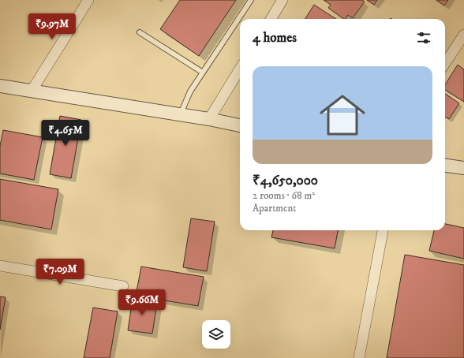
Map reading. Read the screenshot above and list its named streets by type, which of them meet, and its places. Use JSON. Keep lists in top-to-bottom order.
{
  "page": {
    "price": [
      "₹9.97M",
      "₹4.65M",
      "₹7.09M",
      "₹9.66M"
    ],
    "heading": "4 homes",
    "list": [
      {
        "name": "₹4,650,000",
        "note": "2 rooms · 68 m² · Apartment"
      }
    ]
  }
}
